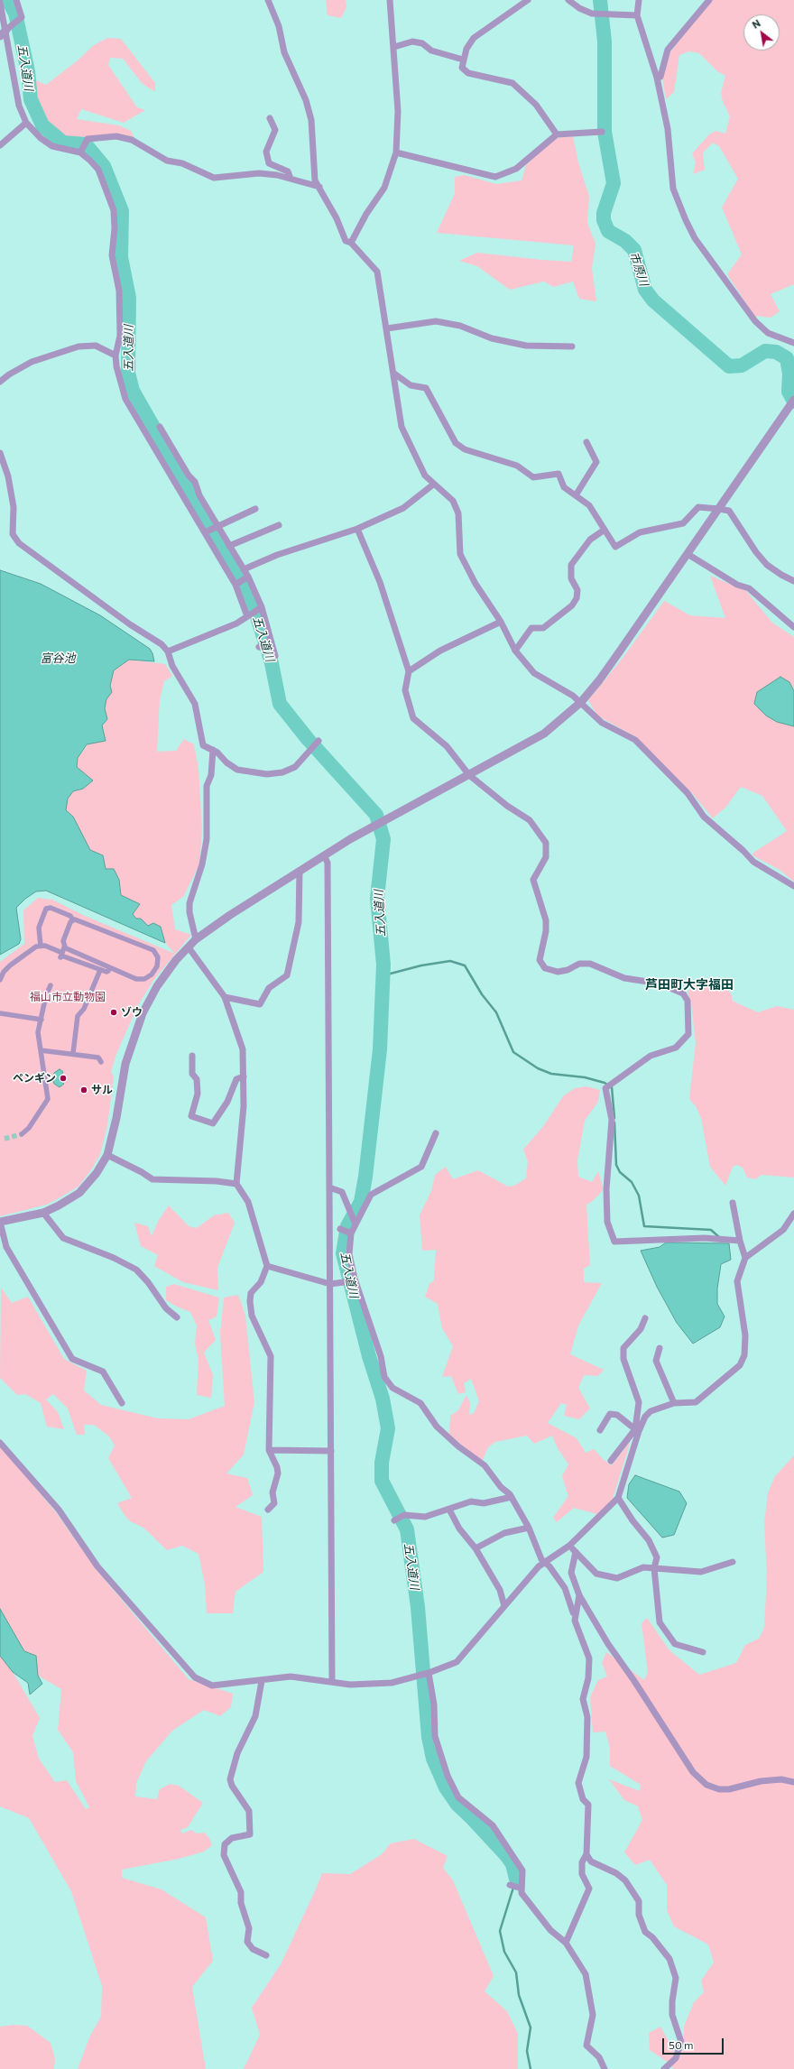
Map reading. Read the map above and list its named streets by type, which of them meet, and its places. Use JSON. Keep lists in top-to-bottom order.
{
  "districts": ["芦田町大字福田"],
  "water": ["五入道川", "市原川", "富谷池"],
  "parks": ["福山市立動物園"],
  "places": ["ゾウ", "ペンギン", "サル"],
  "scale_bar": "50 m",
  "north": "top left"
}
